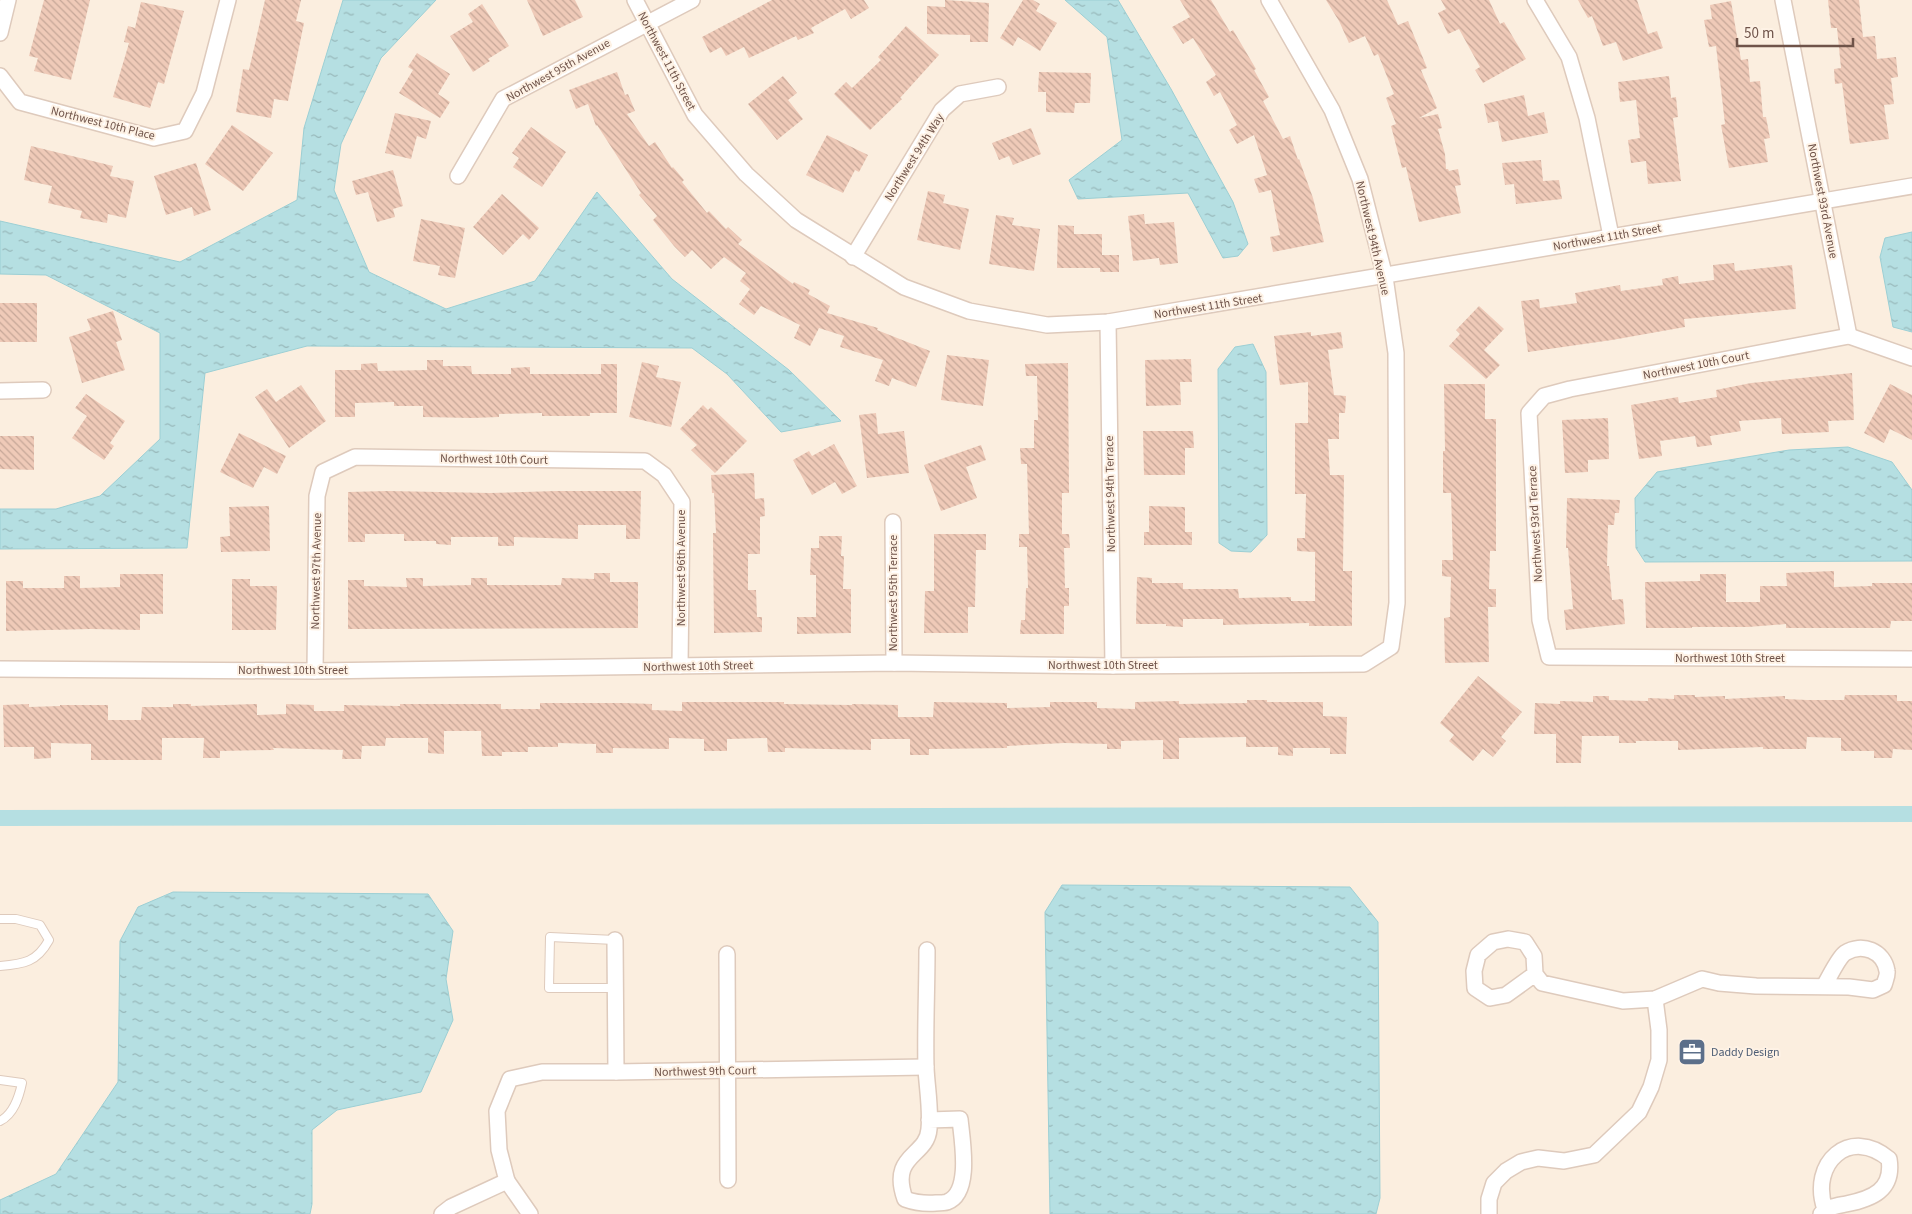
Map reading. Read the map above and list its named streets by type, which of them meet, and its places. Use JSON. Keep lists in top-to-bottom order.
{
  "streets": {
    "street": [
      "Northwest 11th Street",
      "Northwest 95th Avenue",
      "Northwest 10th Place",
      "Northwest 94th Way",
      "Northwest 93rd Avenue",
      "Northwest 94th Avenue",
      "Northwest 10th Court",
      "Northwest 94th Terrace",
      "Northwest 93rd Terrace",
      "Northwest 96th Avenue",
      "Northwest 97th Avenue",
      "Northwest 95th Terrace",
      "Northwest 10th Street",
      "Northwest 9th Court"
    ]
  },
  "crossings": [
    ["Northwest 11th Street", "Northwest 95th Avenue"],
    ["Northwest 11th Street", "Northwest 94th Way"],
    ["Northwest 11th Street", "Northwest 93rd Avenue"],
    ["Northwest 11th Street", "Northwest 94th Avenue"],
    ["Northwest 11th Street", "Northwest 94th Terrace"],
    ["Northwest 93rd Avenue", "Northwest 10th Court"],
    ["Northwest 94th Avenue", "Northwest 10th Street"],
    ["Northwest 10th Court", "Northwest 93rd Terrace"],
    ["Northwest 10th Court", "Northwest 96th Avenue"],
    ["Northwest 10th Court", "Northwest 97th Avenue"],
    ["Northwest 94th Terrace", "Northwest 10th Street"],
    ["Northwest 93rd Terrace", "Northwest 10th Street"],
    ["Northwest 96th Avenue", "Northwest 10th Street"],
    ["Northwest 97th Avenue", "Northwest 10th Street"],
    ["Northwest 95th Terrace", "Northwest 10th Street"]
  ],
  "places": {
    "office": ["Daddy Design"]
  },
  "scale_bar": "50 m"
}
